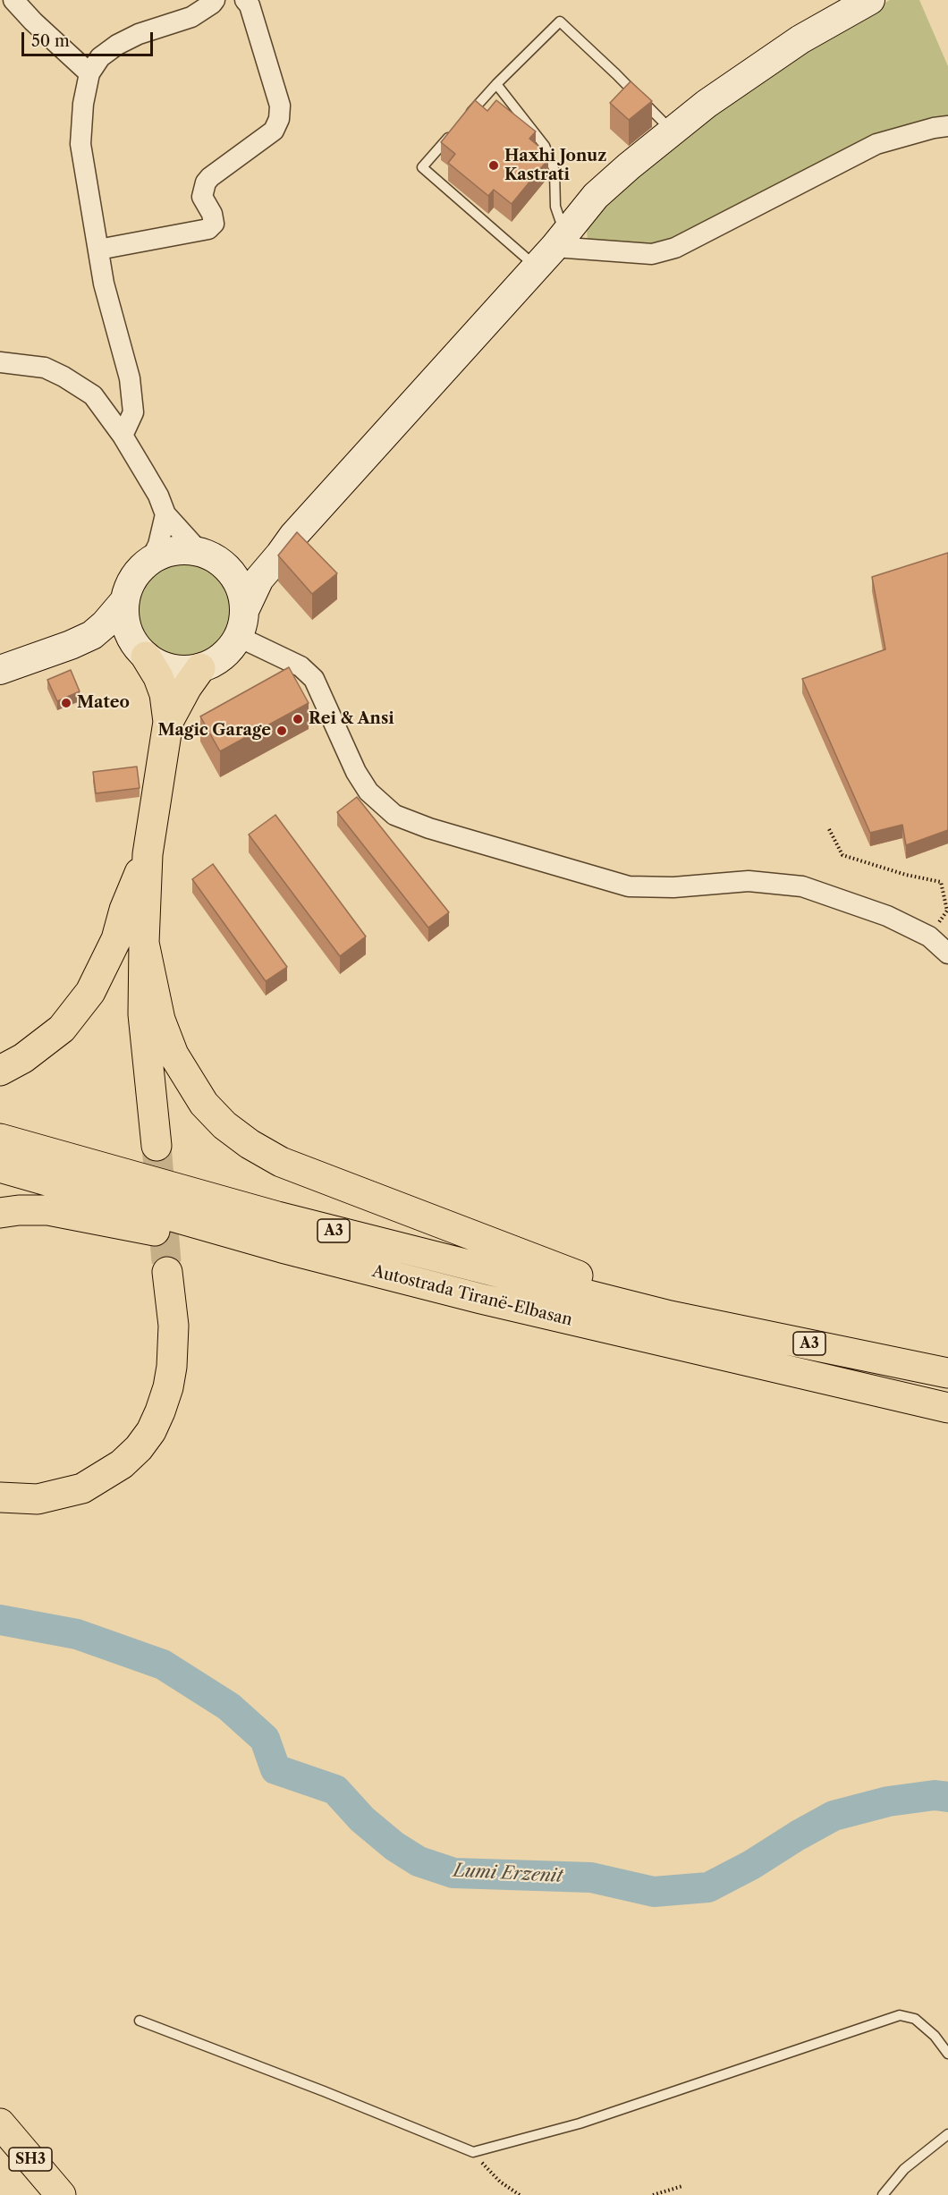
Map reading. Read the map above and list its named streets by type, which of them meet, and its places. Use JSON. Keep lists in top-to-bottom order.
{
  "streets": {
    "main road": ["A3", "Autostrada Tiranë-Elbasan", "SH3"]
  },
  "water": ["Lumi Erzenit"],
  "places": [
    "Haxhi Jonuz Kastrati",
    "Mateo",
    "Rei & Ansi",
    "Magic Garage"
  ],
  "scale_bar": "50 m"
}
